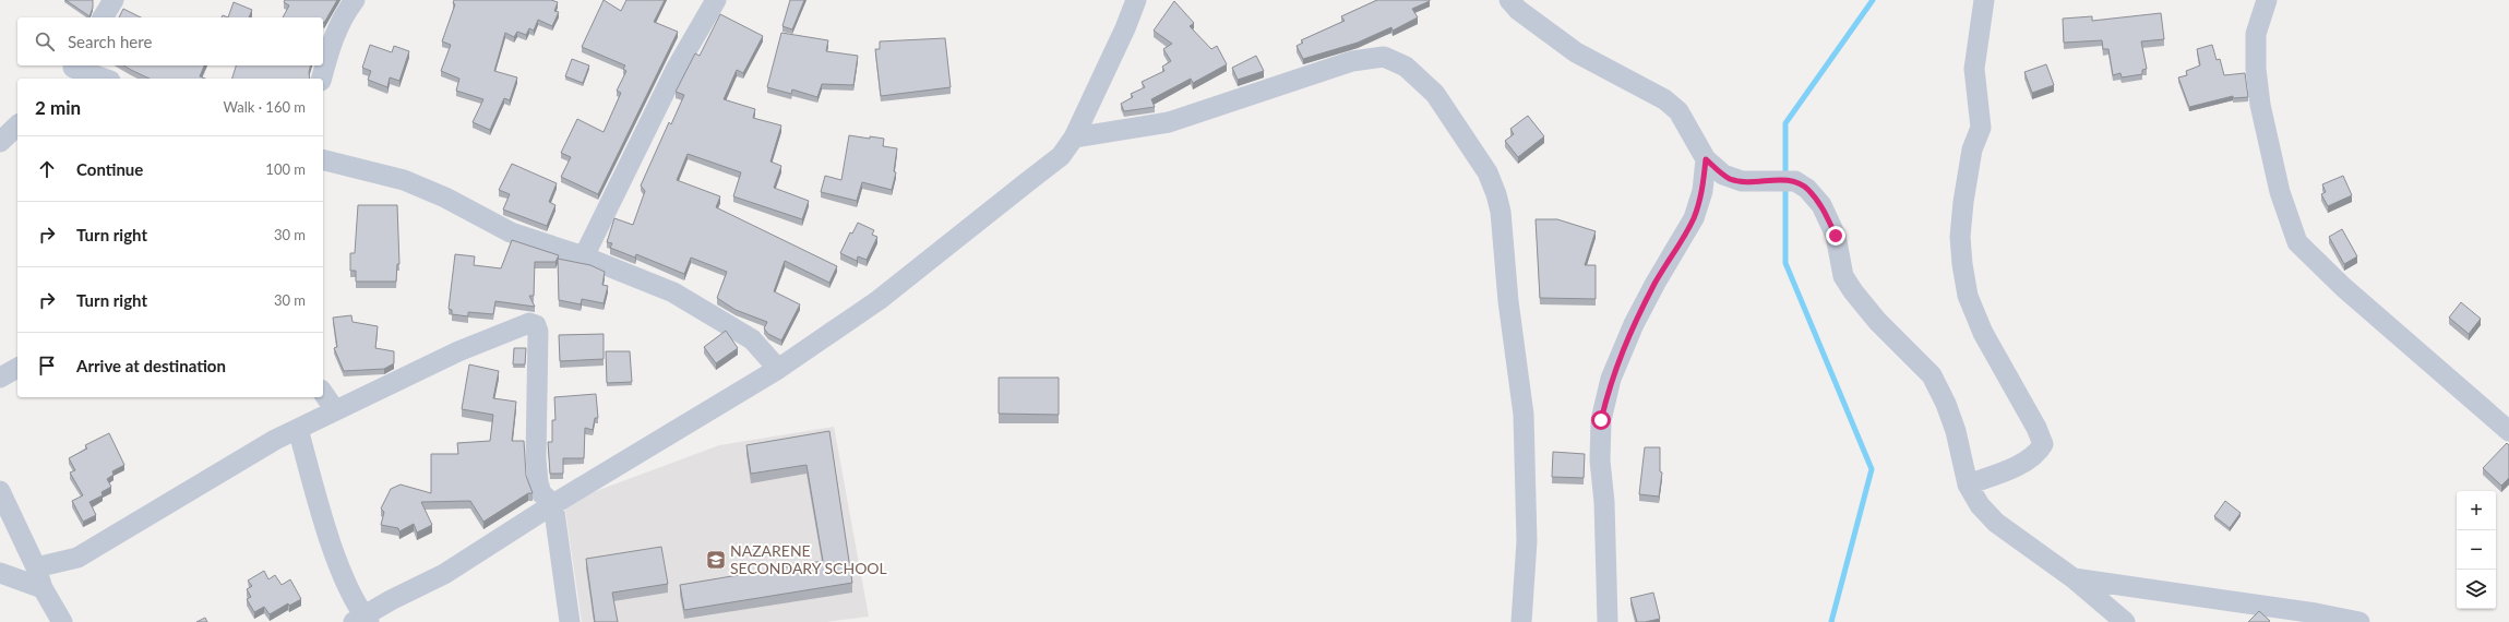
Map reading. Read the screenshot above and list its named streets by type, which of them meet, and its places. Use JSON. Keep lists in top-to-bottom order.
{
  "places": {
    "school or university": ["NAZARENE SECONDARY SCHOOL"]
  },
  "page": {
    "search": "Search here",
    "heading": ["2 min", "Walk · 160 m"],
    "list": [
      ["Continue", "100 m"],
      ["Turn right", "30 m"],
      ["Turn right", "30 m"],
      "Arrive at destination"
    ],
    "map_buttons": ["+", "−"]
  }
}
